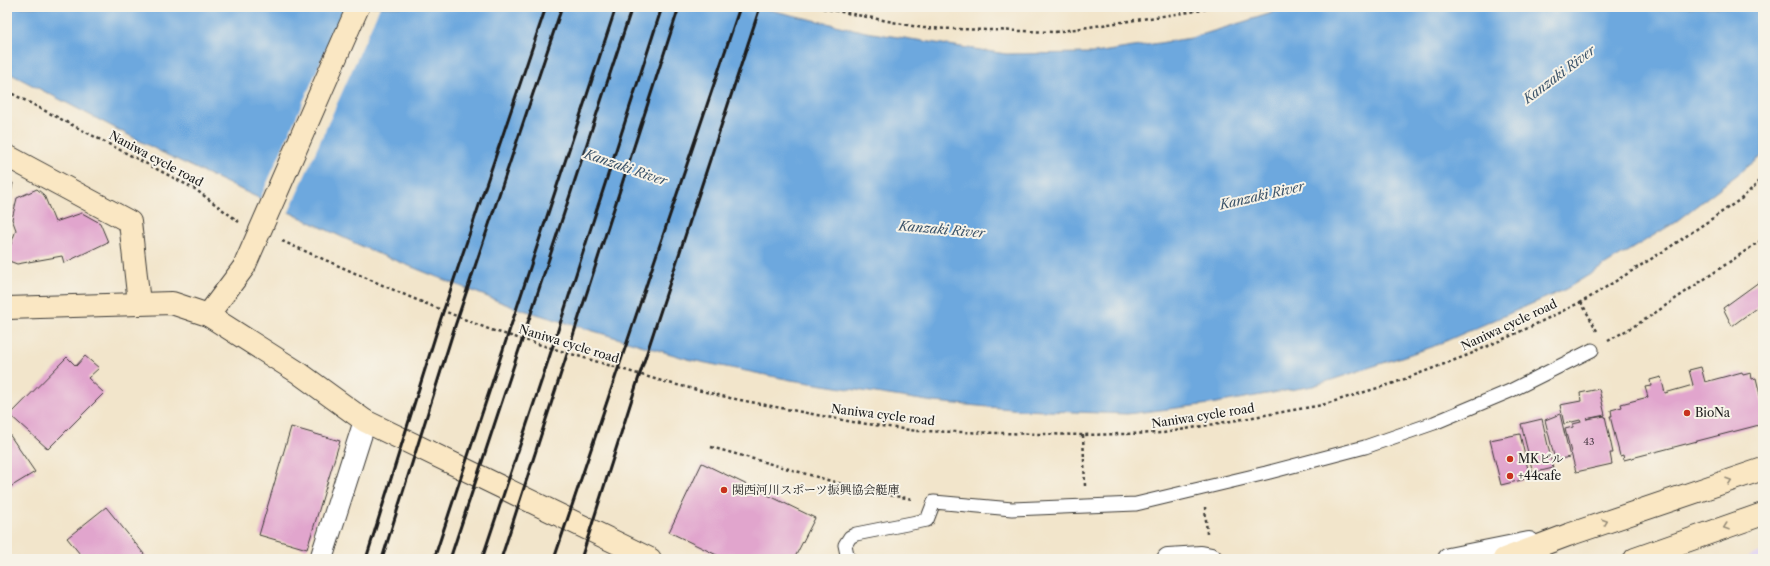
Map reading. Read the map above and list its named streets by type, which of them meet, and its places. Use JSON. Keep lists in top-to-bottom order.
{
  "streets": {
    "path": ["Naniwa cycle road"]
  },
  "water": ["Kanzaki River"],
  "places": [
    "BioNa",
    "MKビル",
    "+44cafe",
    "関西河川スポーツ振興協会艇庫"
  ],
  "house_numbers": ["43"]
}
